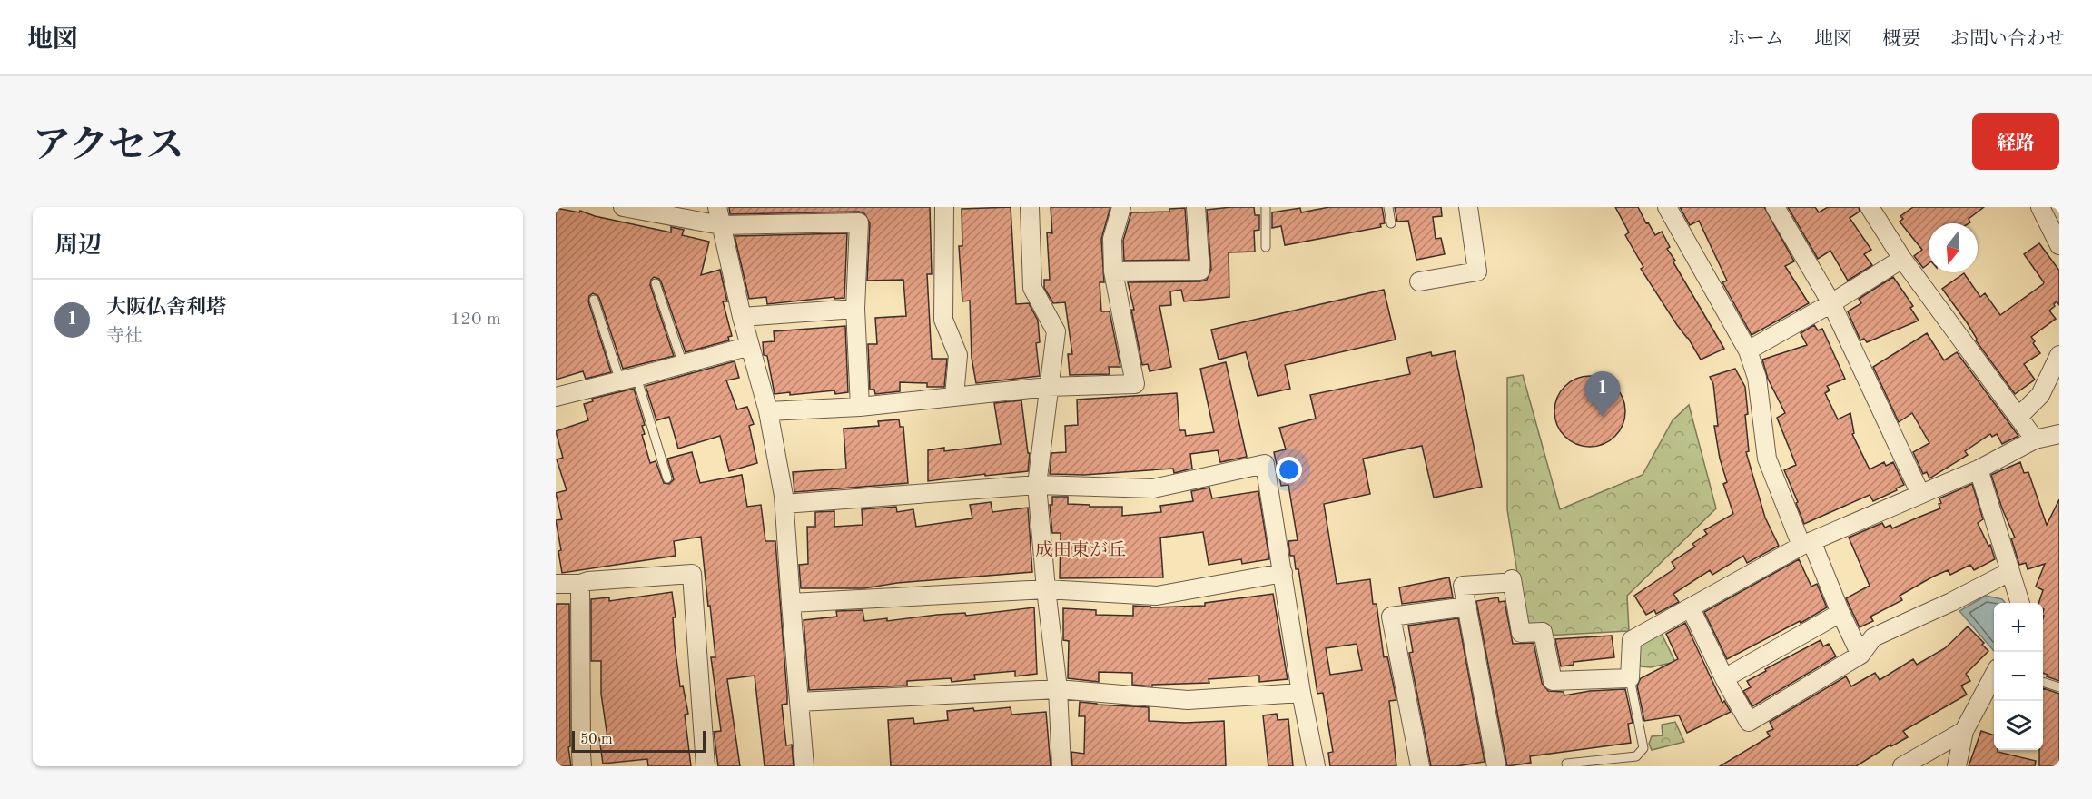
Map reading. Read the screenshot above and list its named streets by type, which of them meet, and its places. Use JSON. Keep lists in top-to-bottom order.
{
  "districts": ["成田東が丘"],
  "scale_bar": "50 m",
  "north": "bottom",
  "page": {
    "header": "地図",
    "nav": [
      "ホーム",
      "地図",
      "概要",
      "お問い合わせ"
    ],
    "title": "アクセス",
    "buttons": "経路",
    "heading": "周辺",
    "list": [
      {
        "mark": "1",
        "name": "大阪仏舎利塔",
        "note": "寺社",
        "value": "120 m"
      }
    ],
    "pins": "1",
    "map_buttons": ["+", "−"],
    "scale": "50 m"
  }
}
